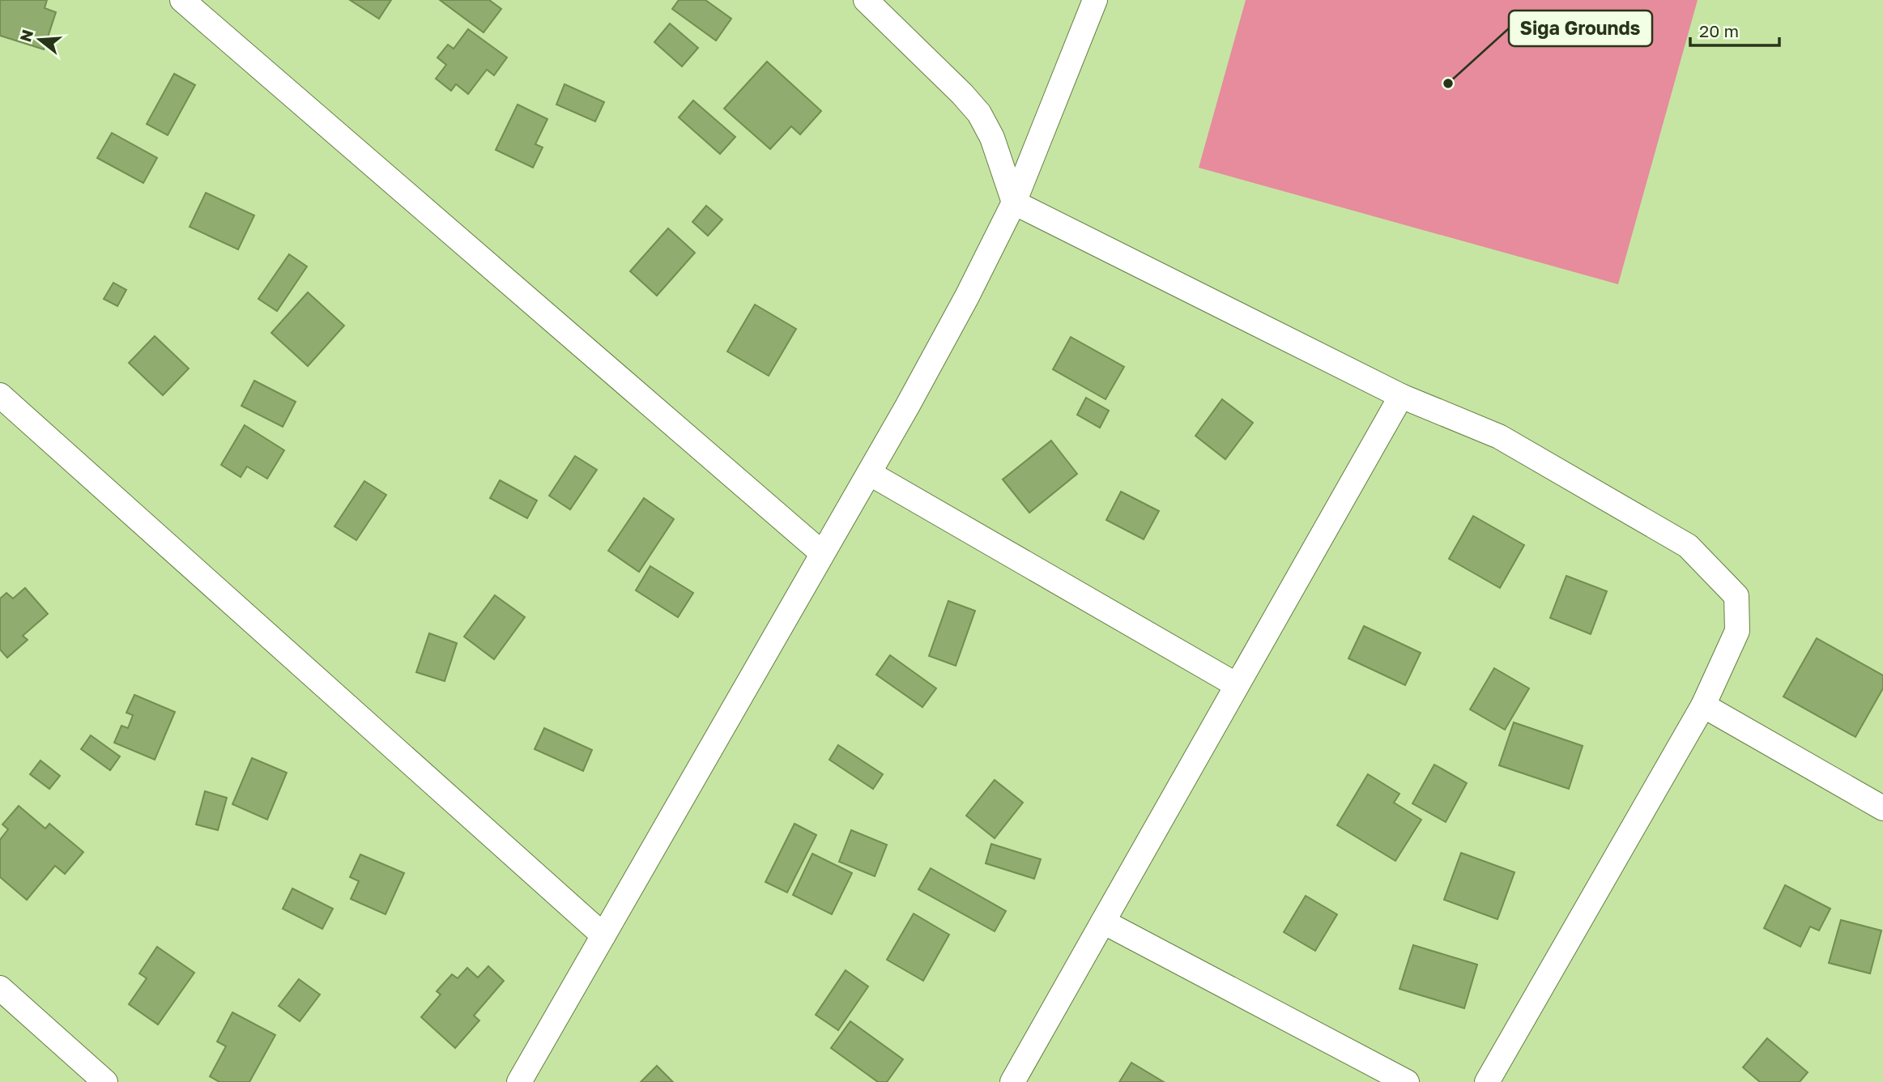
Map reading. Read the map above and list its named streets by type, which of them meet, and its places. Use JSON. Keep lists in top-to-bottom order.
{
  "places": ["Siga Grounds"],
  "scale_bar": "20 m",
  "north": "left"
}
